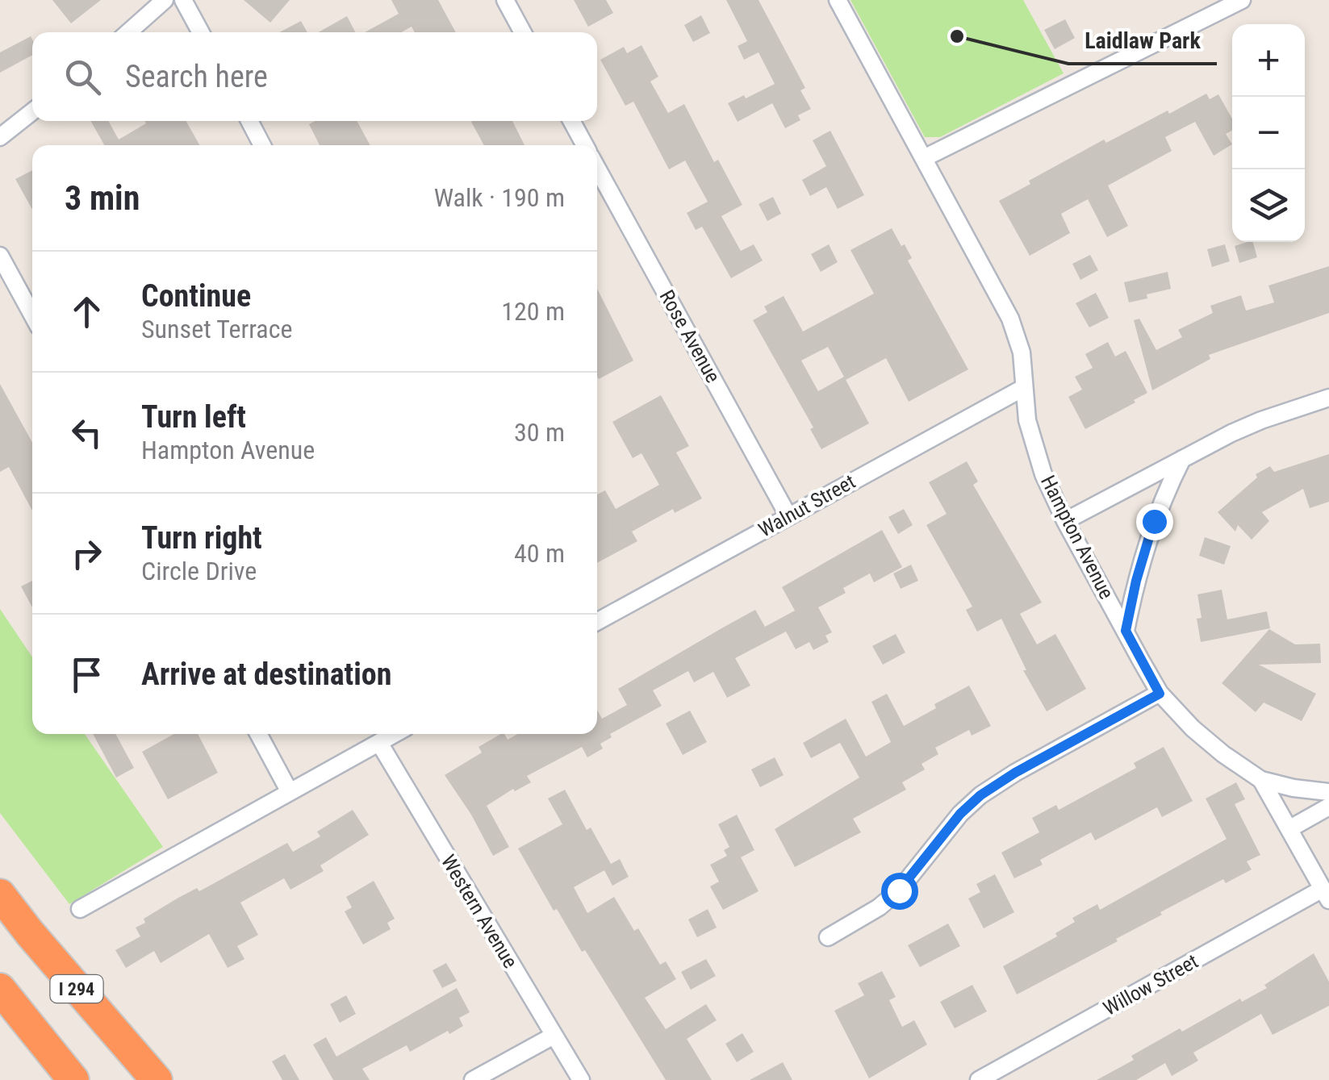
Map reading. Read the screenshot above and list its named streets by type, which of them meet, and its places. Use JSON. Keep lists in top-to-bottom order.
{
  "streets": {
    "highway": ["I 294"],
    "street": [
      "Rose Avenue",
      "Walnut Street",
      "Hampton Avenue",
      "Western Avenue",
      "Willow Street"
    ]
  },
  "crossings": [
    ["Rose Avenue", "Walnut Street"],
    ["Walnut Street", "Hampton Avenue"],
    ["Hampton Avenue", "Willow Street"]
  ],
  "places": ["Laidlaw Park"],
  "page": {
    "map_buttons": ["+", "−"],
    "search": "Search here",
    "heading": ["3 min", "Walk · 190 m"],
    "list": [
      ["Continue", "Sunset Terrace", "120 m"],
      ["Turn left", "Hampton Avenue", "30 m"],
      ["Turn right", "Circle Drive", "40 m"],
      "Arrive at destination"
    ]
  }
}
